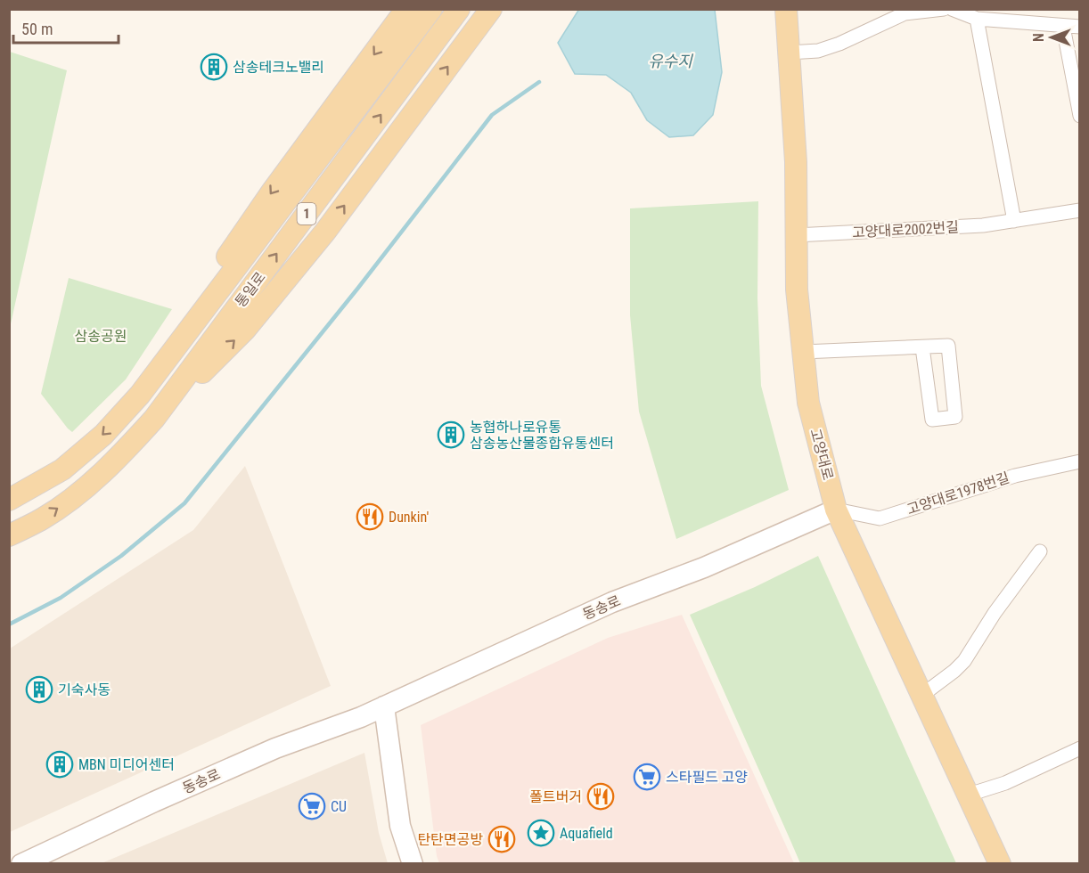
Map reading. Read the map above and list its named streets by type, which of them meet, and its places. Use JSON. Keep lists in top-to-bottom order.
{
  "streets": {
    "main road": [
      "1",
      "통일로",
      "고양대로",
      "동송로"
    ],
    "street": ["고양대로2002번길", "고양대로1978번길"]
  },
  "crossings": [
    ["고양대로2002번길", "고양대로"],
    ["고양대로", "고양대로1978번길"],
    ["고양대로", "동송로"],
    ["고양대로1978번길", "동송로"]
  ],
  "water": ["유수지"],
  "parks": ["삼송공원"],
  "places": {
    "building": [
      "삼송테크노밸리",
      "농협하나로유통 삼송농산물종합유통센터",
      "기숙사동",
      "MBN 미디어센터"
    ],
    "restaurant": ["Dunkin'", "폴트버거", "탄탄면공방"],
    "supermarket": ["스타필드 고양", "CU"],
    "place": ["Aquafield"]
  },
  "scale_bar": "50 m",
  "north": "left"
}
